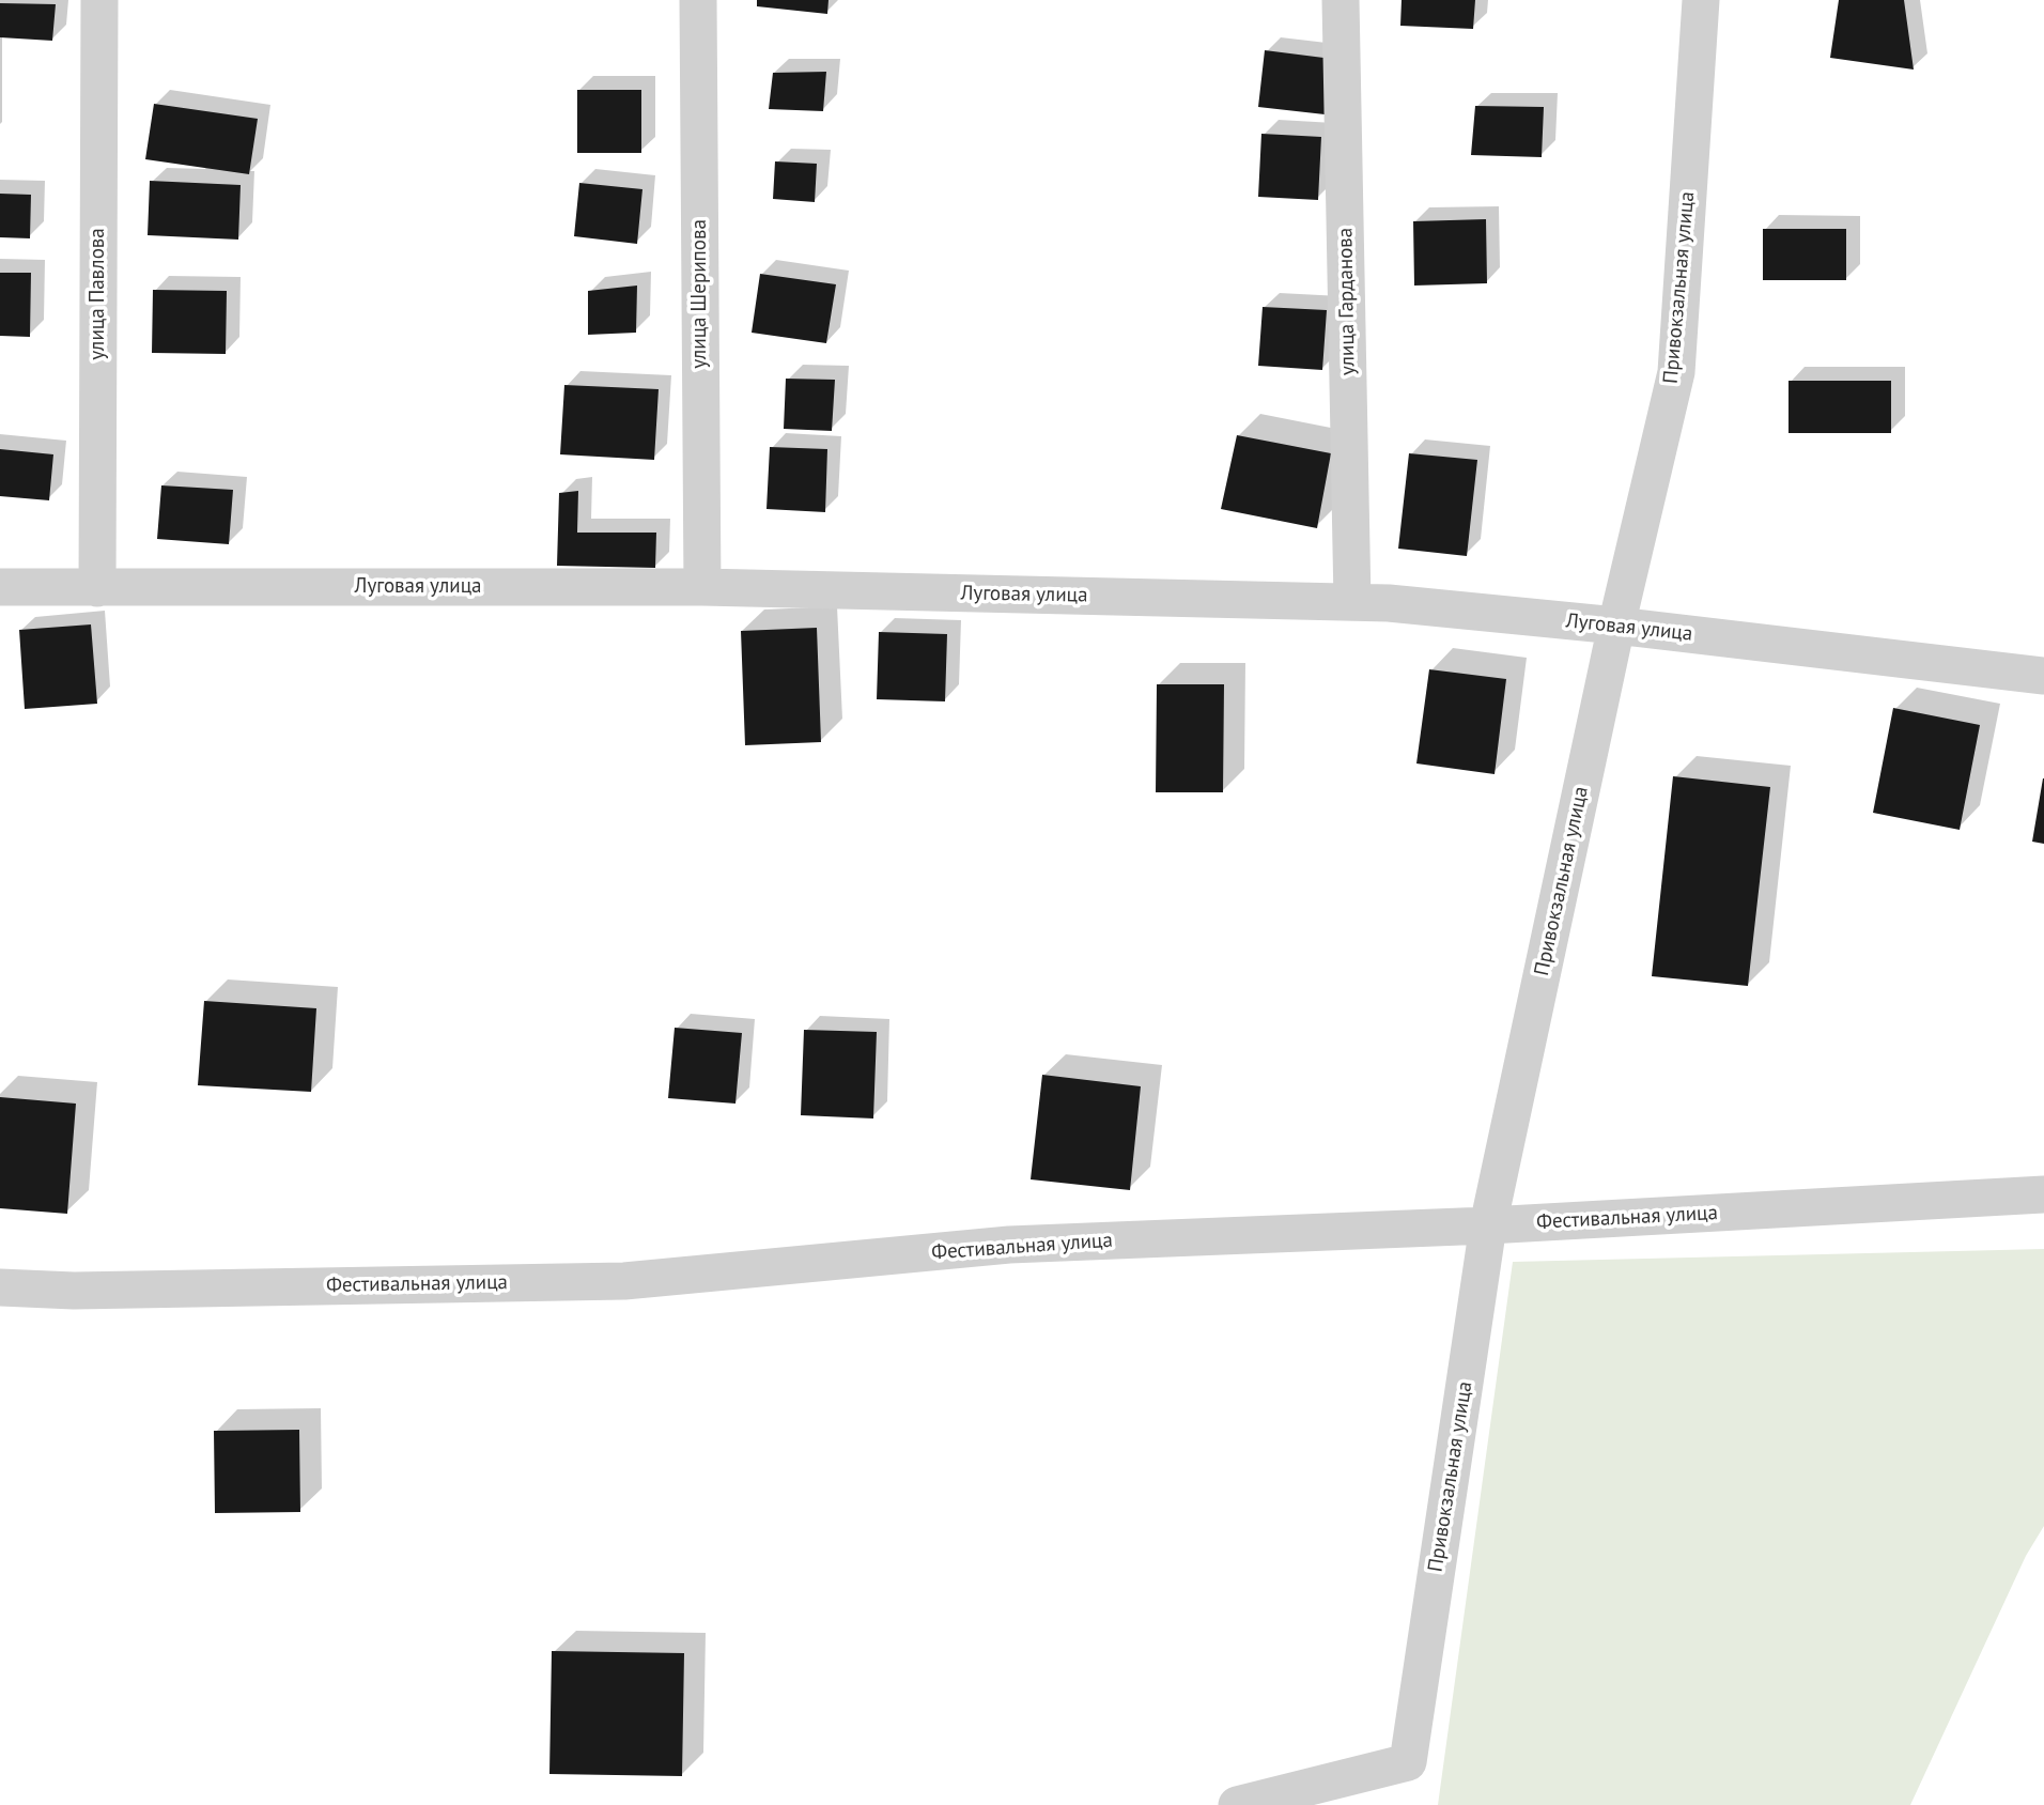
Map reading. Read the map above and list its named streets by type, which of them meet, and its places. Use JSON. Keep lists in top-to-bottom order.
{
  "streets": {
    "street": [
      "Привокзальная улица",
      "улица Павлова",
      "улица Шерипова",
      "улица Гарданова",
      "Луговая улица",
      "Фестивальная улица"
    ]
  },
  "crossings": [
    ["Привокзальная улица", "Луговая улица"],
    ["Привокзальная улица", "Фестивальная улица"],
    ["улица Павлова", "Луговая улица"],
    ["улица Шерипова", "Луговая улица"],
    ["улица Гарданова", "Луговая улица"]
  ]
}
